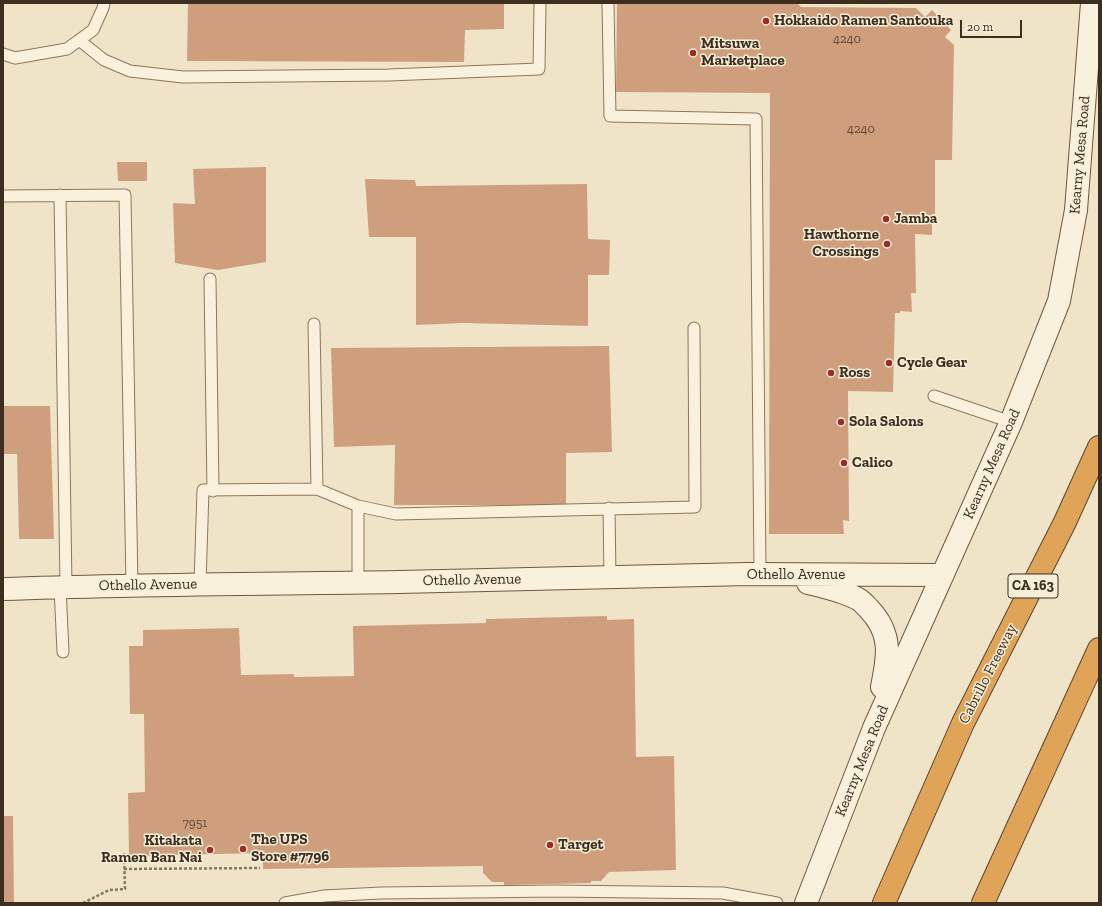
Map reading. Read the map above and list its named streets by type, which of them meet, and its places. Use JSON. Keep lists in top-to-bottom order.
{
  "streets": {
    "highway": ["CA 163", "Cabrillo Freeway"],
    "street": ["Kearny Mesa Road", "Othello Avenue"]
  },
  "crossings": [
    ["Kearny Mesa Road", "Othello Avenue"]
  ],
  "places": [
    "Hokkaido Ramen Santouka",
    "Mitsuwa Marketplace",
    "Jamba",
    "Hawthorne Crossings",
    "Cycle Gear",
    "Ross",
    "Sola Salons",
    "Calico",
    "Target",
    "The UPS Store #7796",
    "Kitakata Ramen Ban Nai"
  ],
  "house_numbers": ["4240", "4240", "7951"],
  "scale_bar": "20 m"
}
